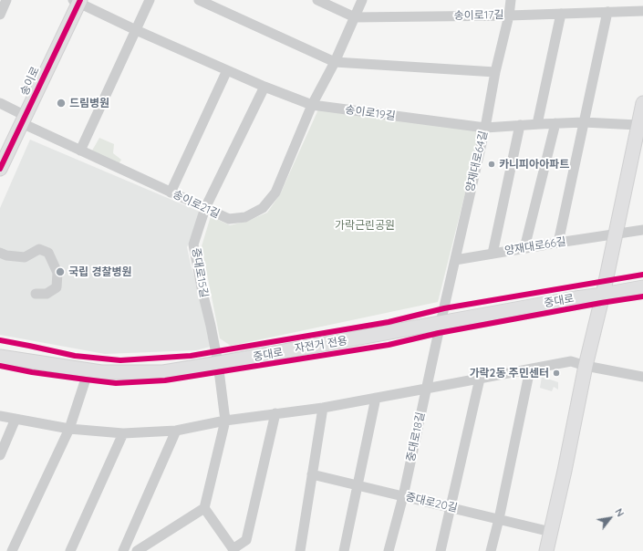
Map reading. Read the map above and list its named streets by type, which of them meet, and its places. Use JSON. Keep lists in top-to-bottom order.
{
  "streets": {
    "main road": ["송이로", "중대로"],
    "street": [
      "송이로17길",
      "송이로19길",
      "양재대로64길",
      "송이로21길",
      "양재대로66길",
      "중대로15길",
      "중대로18길",
      "중대로20길"
    ],
    "cycle path": ["자전거 전용"]
  },
  "crossings": [
    ["송이로17길", "양재대로64길"],
    ["송이로17길", "송이로21길"],
    ["송이로", "송이로19길"],
    ["송이로", "송이로21길"],
    ["송이로19길", "양재대로64길"],
    ["송이로19길", "송이로21길"],
    ["송이로19길", "중대로15길"],
    ["양재대로64길", "양재대로66길"],
    ["양재대로64길", "중대로"],
    ["양재대로64길", "중대로18길"],
    ["송이로21길", "중대로15길"],
    ["중대로15길", "중대로"],
    ["중대로", "중대로18길"],
    ["중대로18길", "중대로20길"]
  ],
  "parks": ["가락근린공원"],
  "places": [
    "드림병원",
    "카니피아아파트",
    "국립 경찰병원",
    "가락2동 주민센터"
  ],
  "north": "top right"
}
